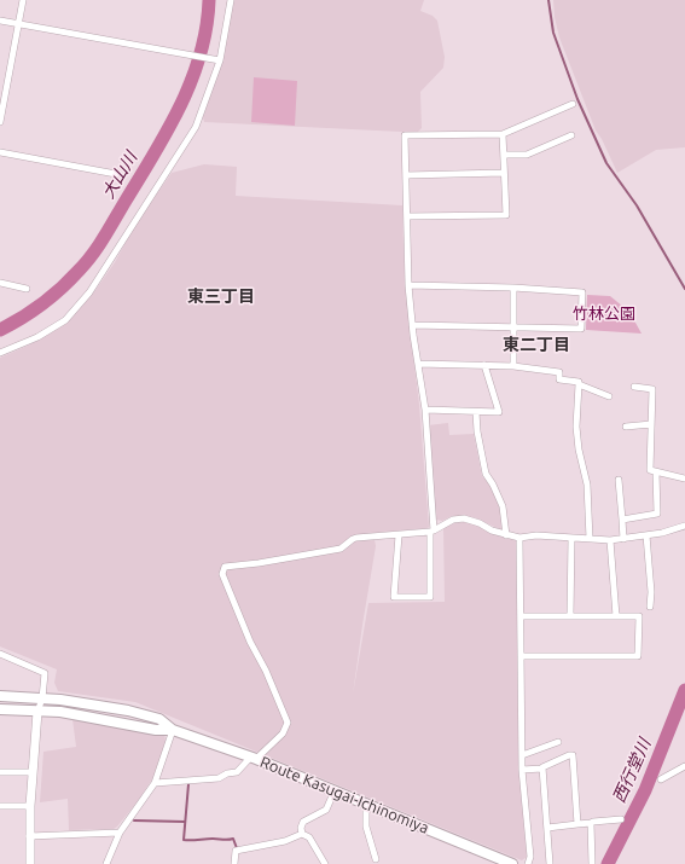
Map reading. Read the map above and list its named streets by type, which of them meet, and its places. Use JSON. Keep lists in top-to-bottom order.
{
  "streets": {
    "main road": ["Route Kasugai-Ichinomiya"]
  },
  "districts": ["東三丁目", "東二丁目"],
  "water": ["大山川", "西行堂川"],
  "parks": ["竹林公園"]
}
